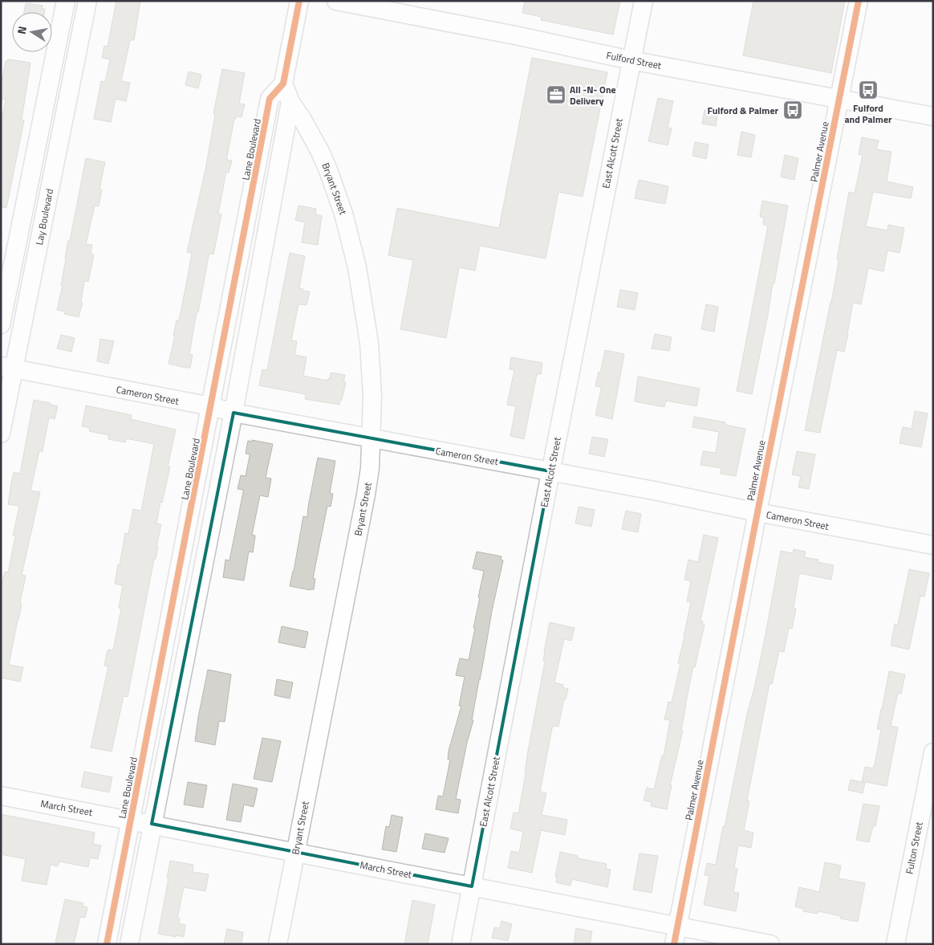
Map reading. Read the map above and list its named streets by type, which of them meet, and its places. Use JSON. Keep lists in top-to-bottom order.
{
  "streets": {
    "street": [
      "Fulford Street",
      "Lane Boulevard",
      "Palmer Avenue",
      "East Alcott Street",
      "Bryant Street",
      "Lay Boulevard",
      "Cameron Street",
      "March Street",
      "Fulton Street"
    ]
  },
  "crossings": [
    ["Fulford Street", "Palmer Avenue"],
    ["Fulford Street", "East Alcott Street"],
    ["Lane Boulevard", "Bryant Street"],
    ["Lane Boulevard", "Cameron Street"],
    ["Lane Boulevard", "March Street"],
    ["Palmer Avenue", "Cameron Street"],
    ["Palmer Avenue", "March Street"],
    ["East Alcott Street", "Cameron Street"],
    ["East Alcott Street", "March Street"],
    ["Bryant Street", "Cameron Street"],
    ["Bryant Street", "March Street"],
    ["Lay Boulevard", "Cameron Street"]
  ],
  "places": {
    "bus stop": ["Fulford and Palmer", "Fulford & Palmer"],
    "office": ["All -N- One Delivery"]
  },
  "north": "left"
}
